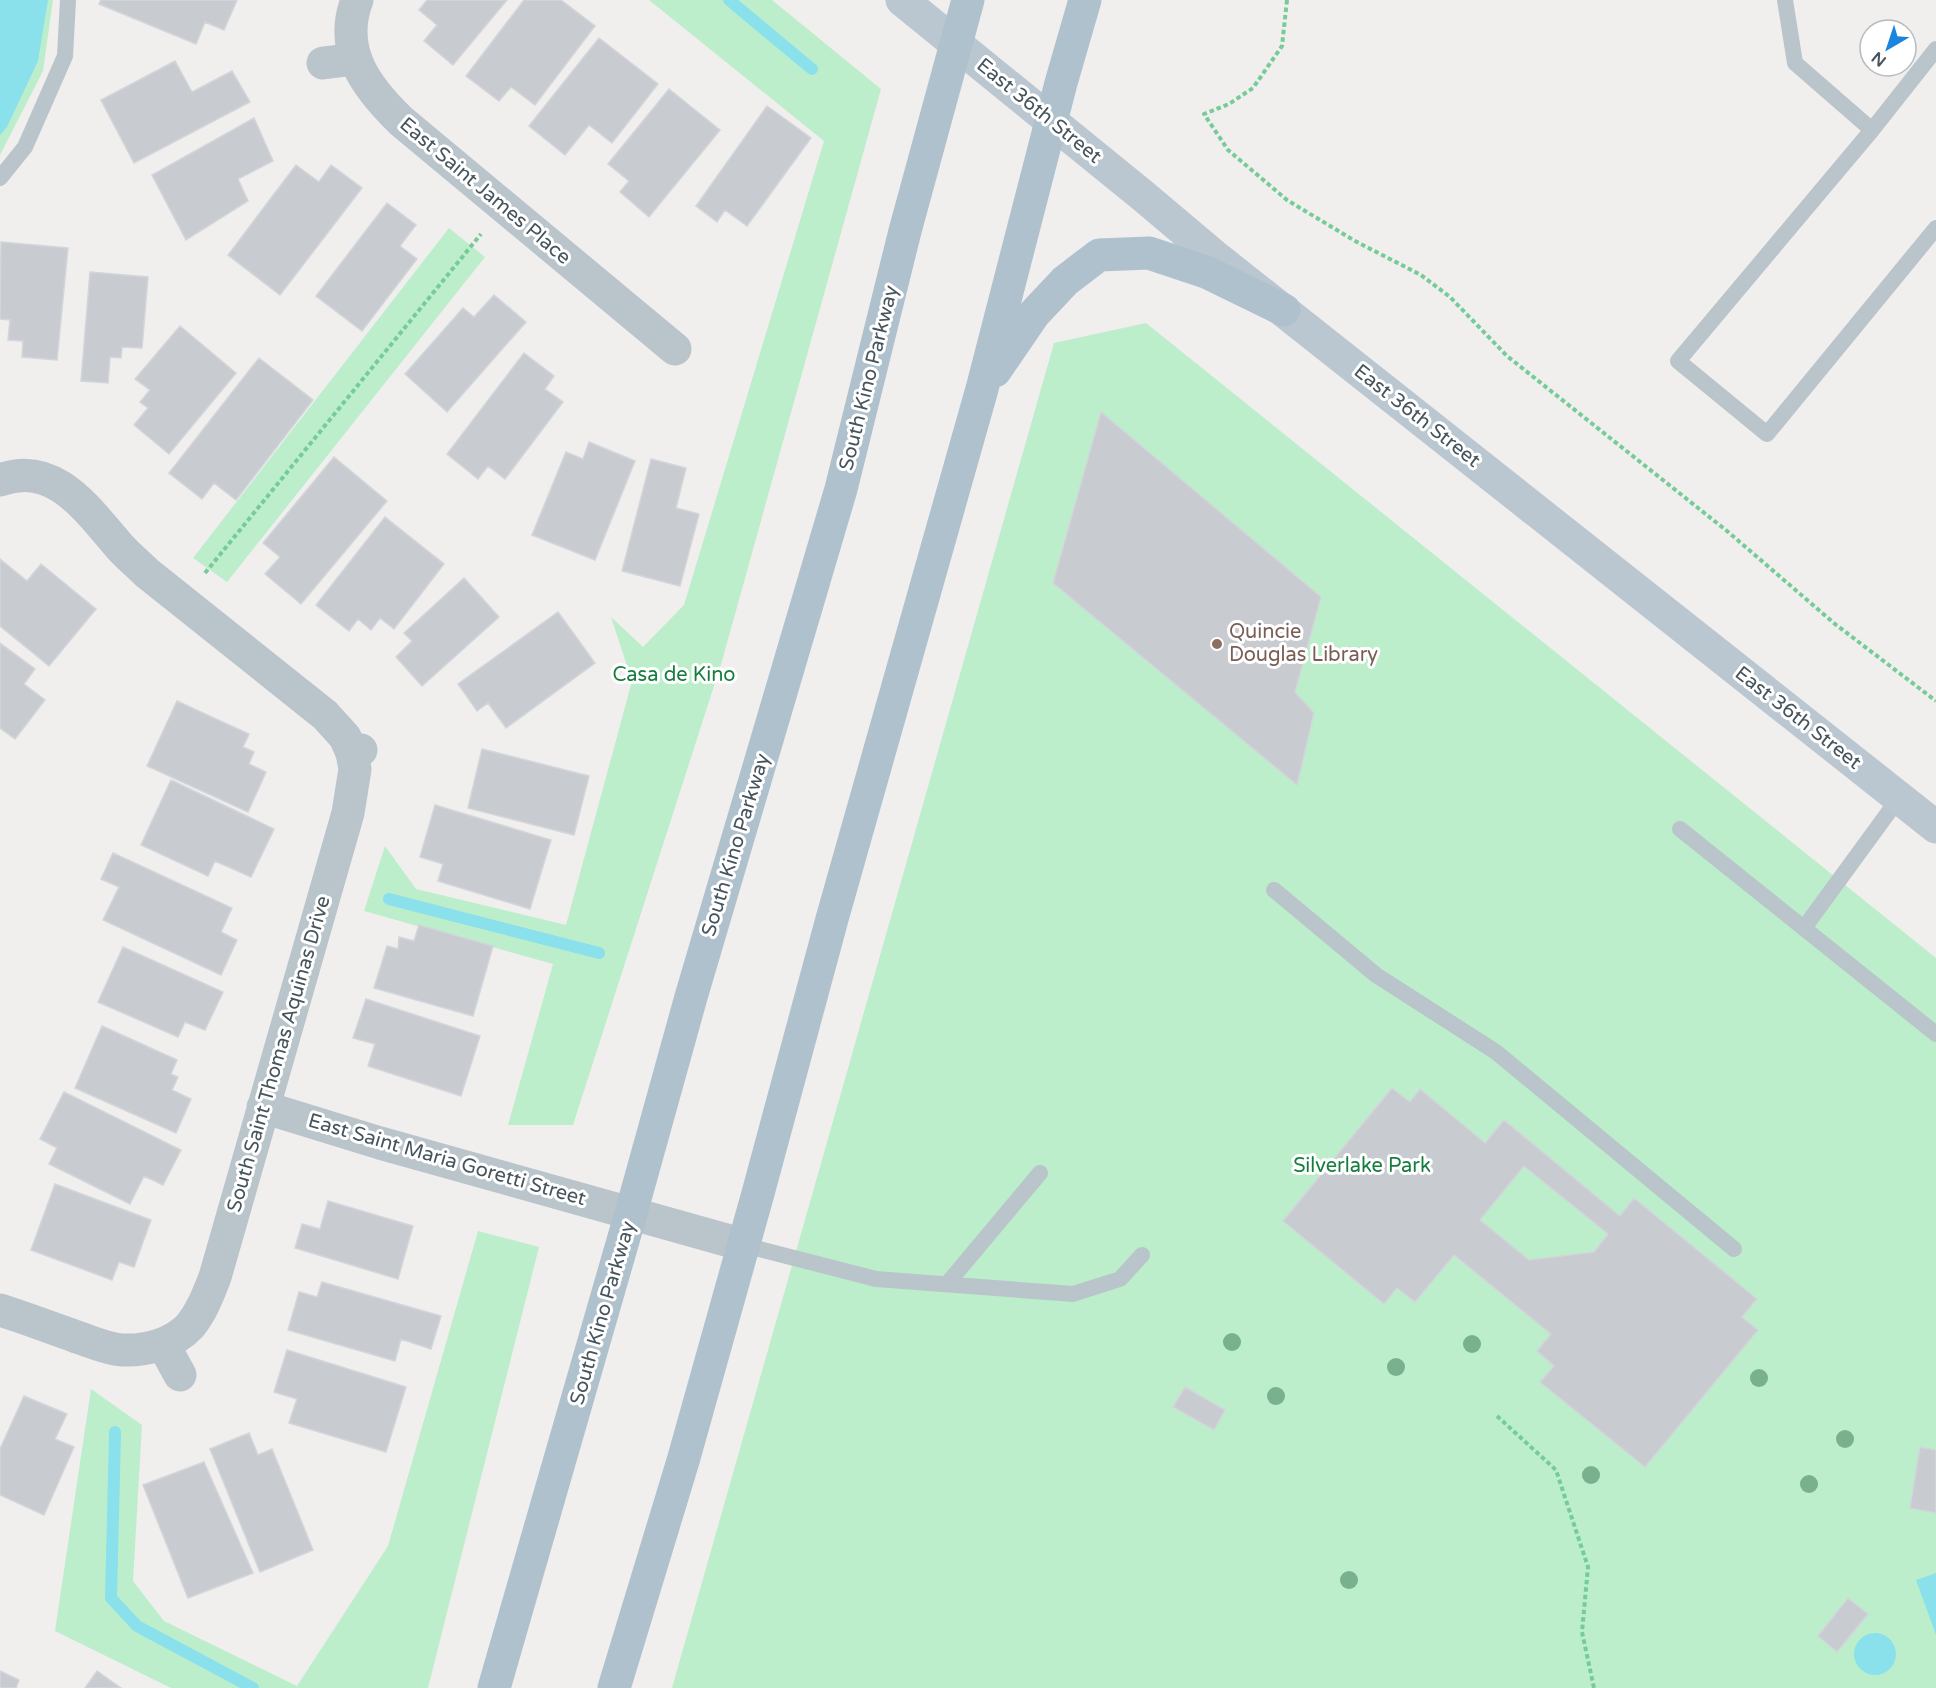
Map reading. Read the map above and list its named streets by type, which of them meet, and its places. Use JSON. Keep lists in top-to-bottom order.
{
  "streets": {
    "main road": ["East 36th Street", "South Kino Parkway"],
    "street": ["East Saint James Place", "South Saint Thomas Aquinas Drive", "East Saint Maria Goretti Street"]
  },
  "crossings": [
    ["East 36th Street", "South Kino Parkway"],
    ["South Kino Parkway", "East Saint Maria Goretti Street"],
    ["South Saint Thomas Aquinas Drive", "East Saint Maria Goretti Street"]
  ],
  "parks": ["Casa de Kino", "Silverlake Park"],
  "places": ["Quincie Douglas Library"],
  "north": "bottom left"
}
